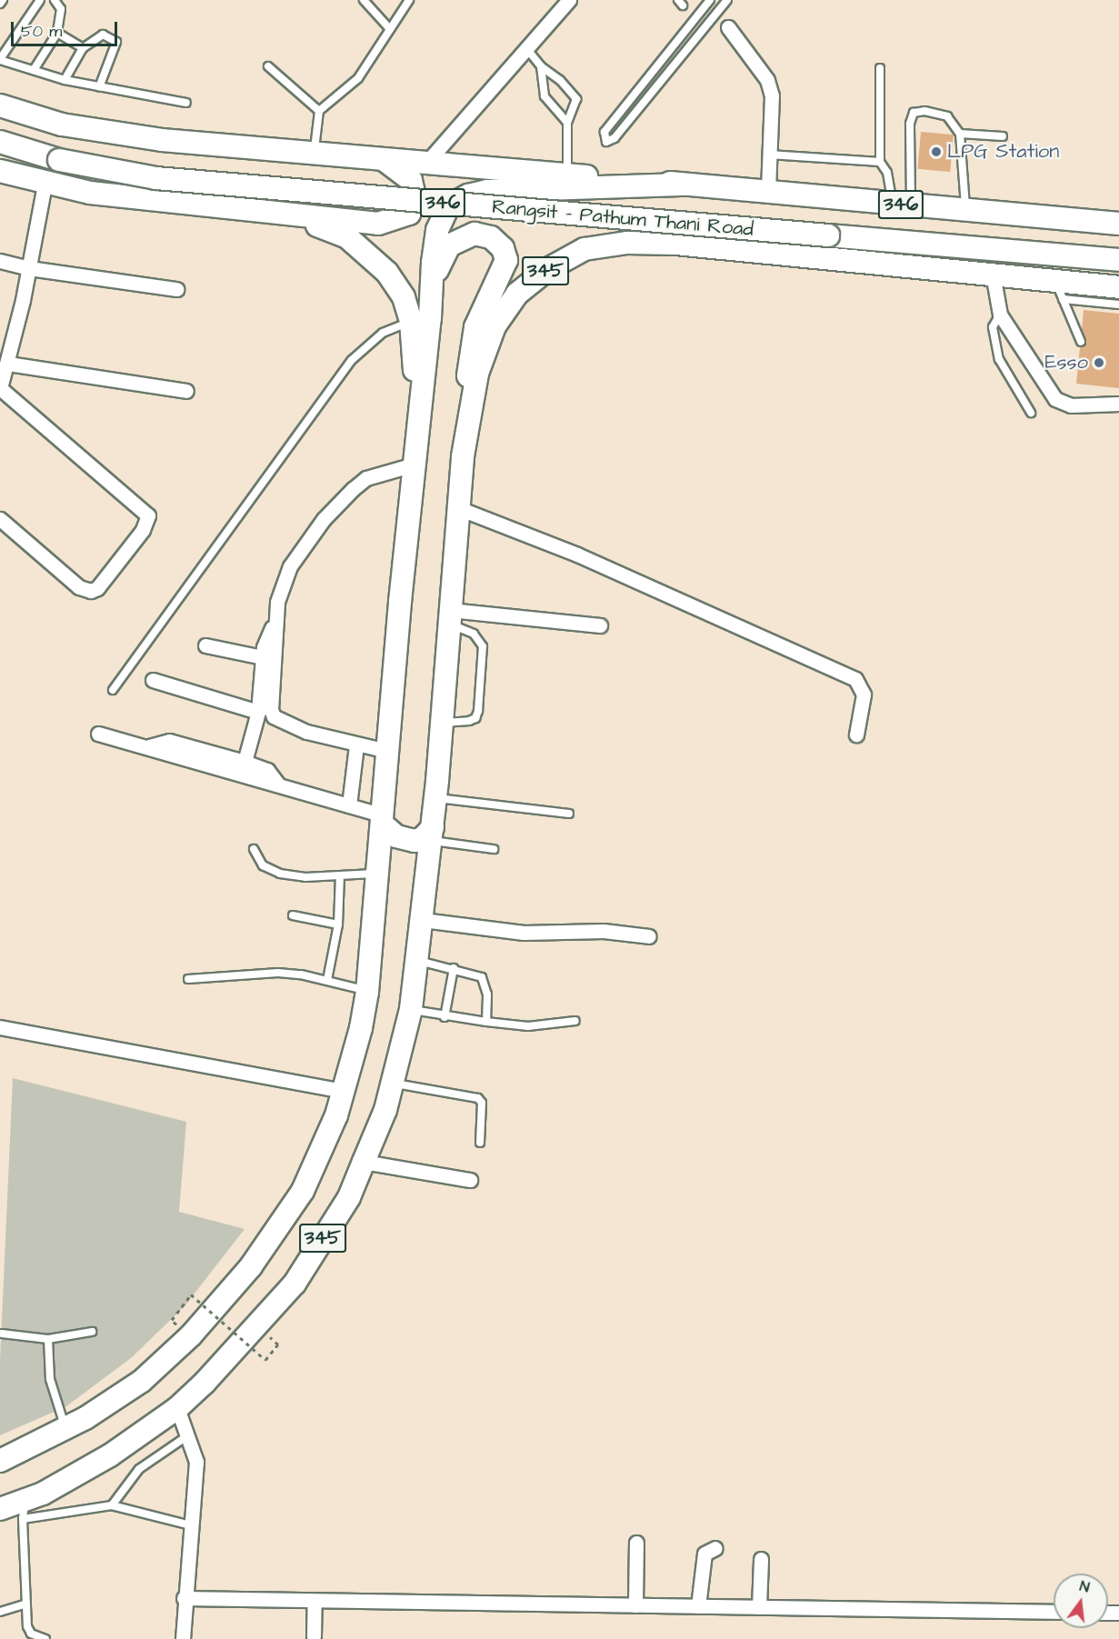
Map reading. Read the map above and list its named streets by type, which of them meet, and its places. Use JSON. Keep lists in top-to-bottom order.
{
  "streets": {
    "main road": ["346", "Rangsit - Pathum Thani Road", "345"]
  },
  "crossings": [
    ["Rangsit - Pathum Thani Road", "345"]
  ],
  "places": ["LPG Station", "Esso"],
  "scale_bar": "50 m",
  "north": "top"
}
